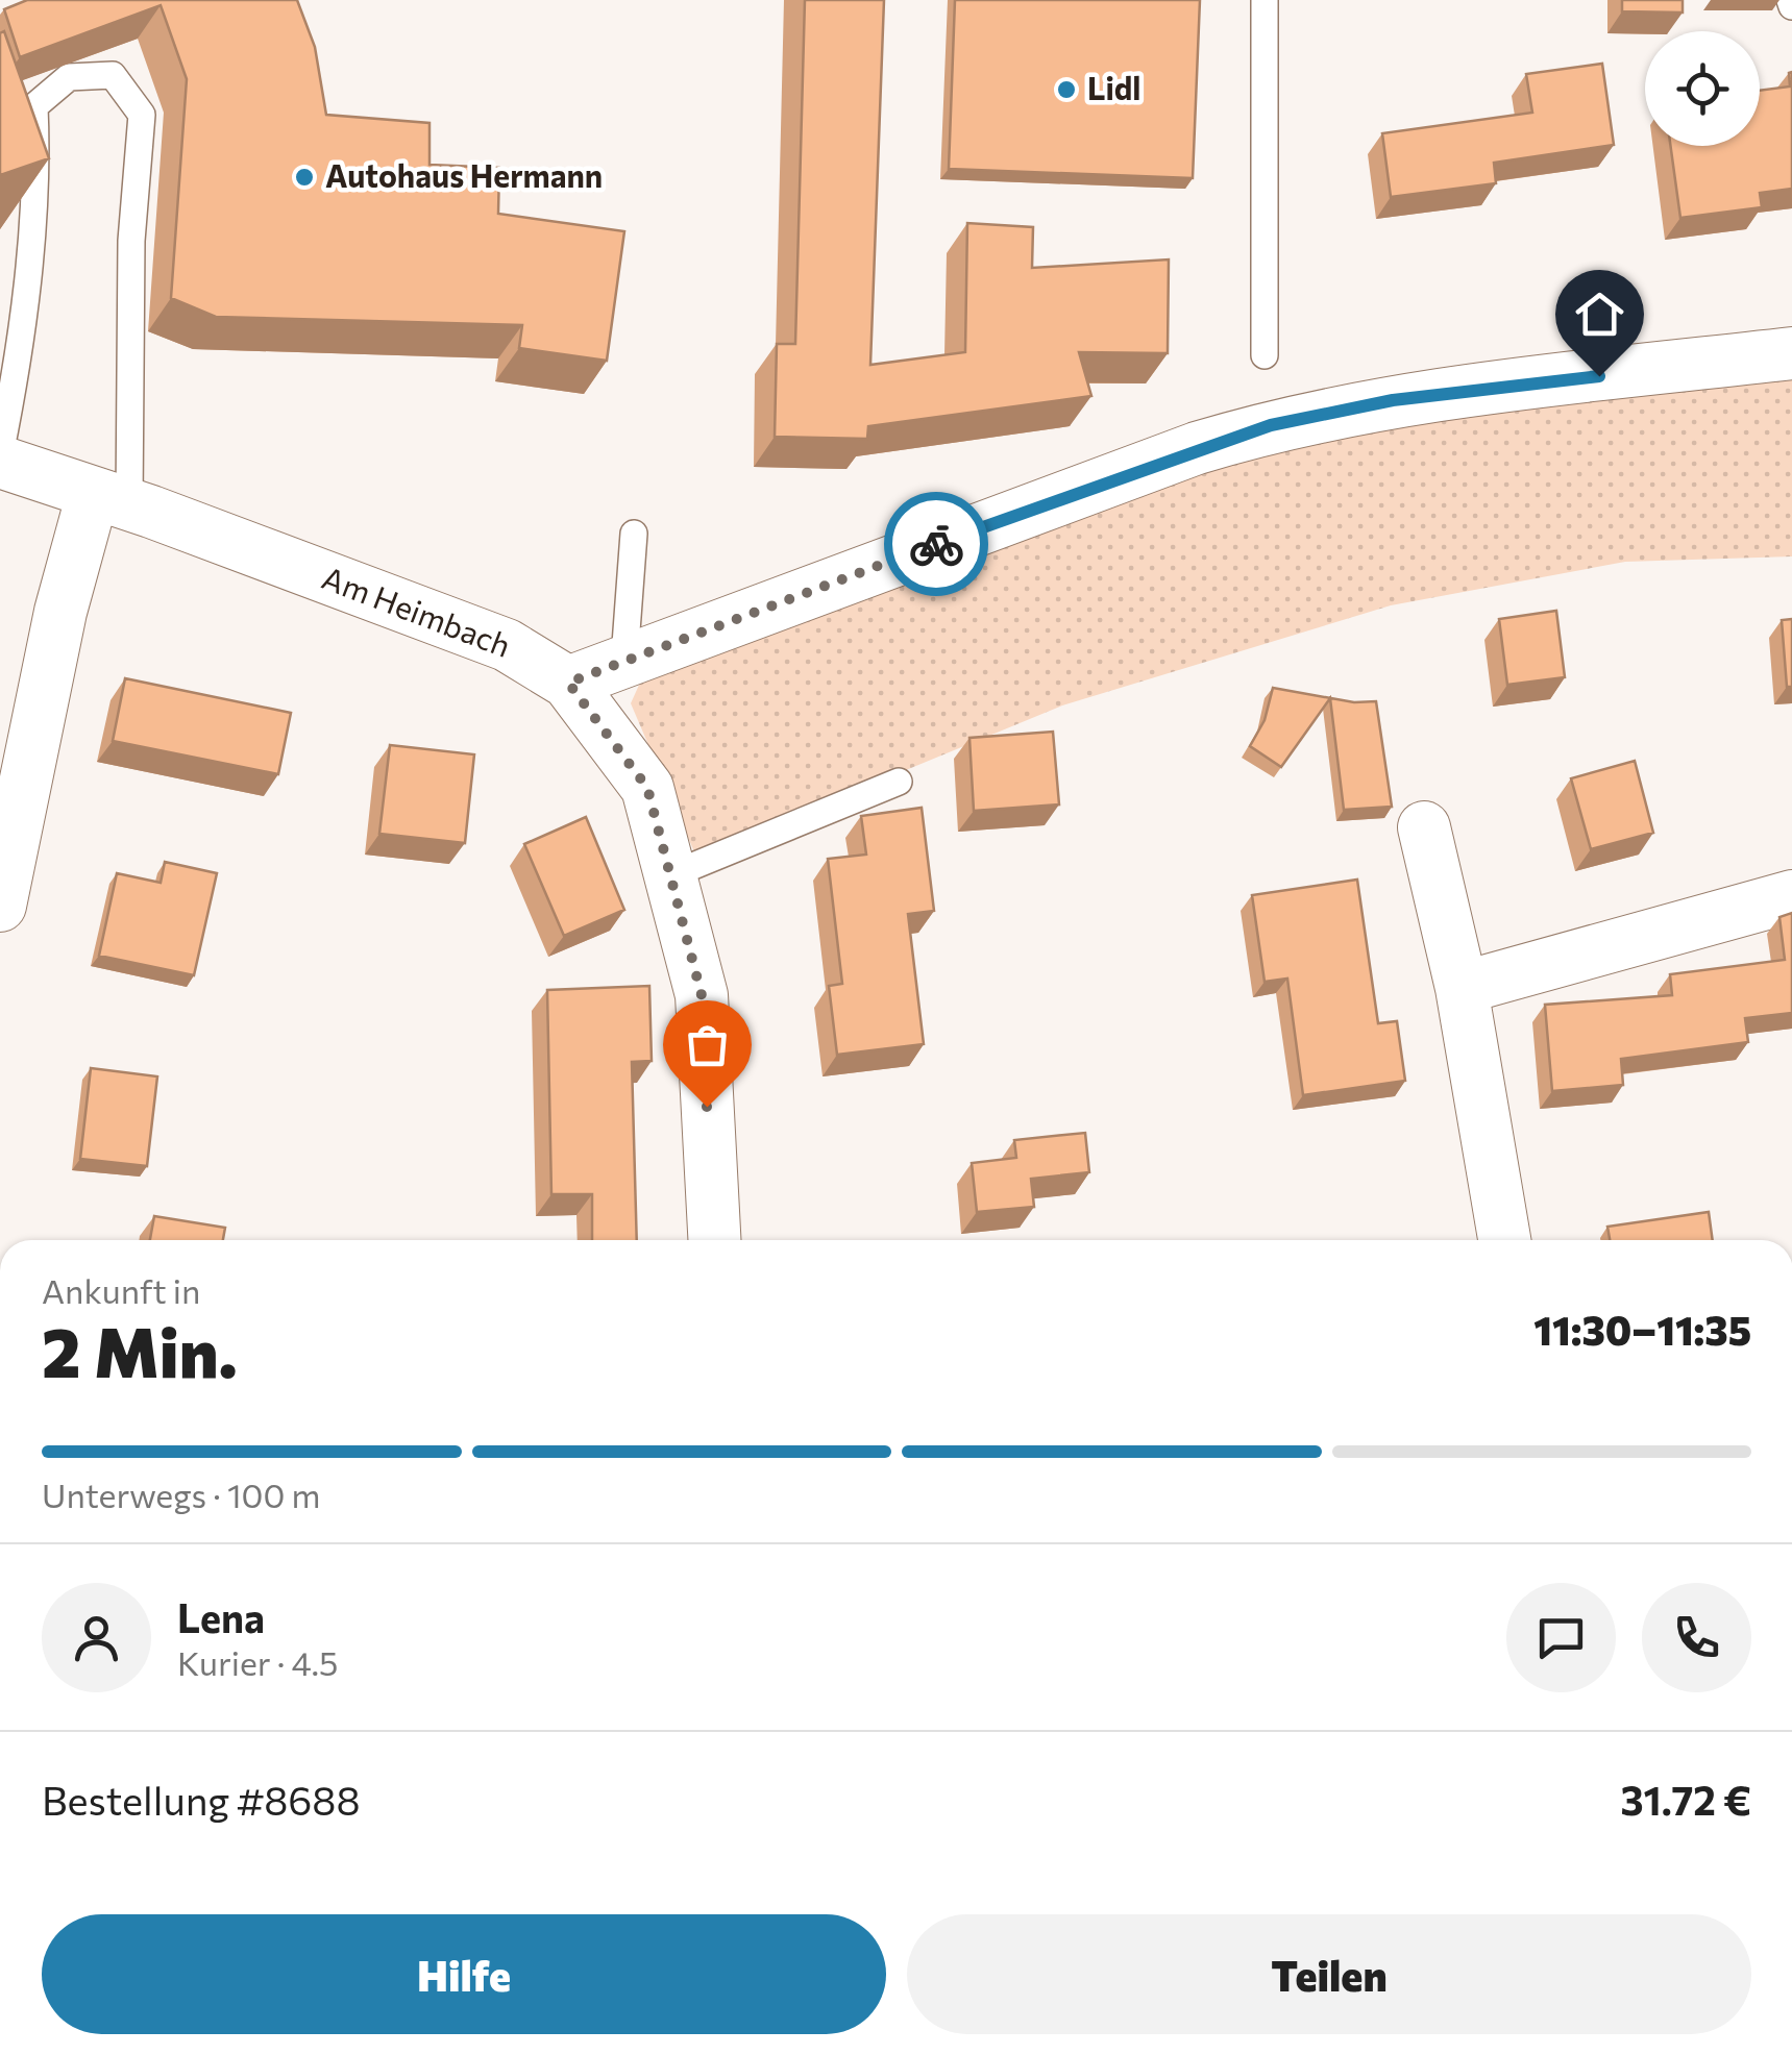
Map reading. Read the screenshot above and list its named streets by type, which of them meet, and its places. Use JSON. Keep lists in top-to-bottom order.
{
  "streets": {
    "street": ["Am Heimbach"]
  },
  "places": ["Lidl", "Autohaus Hermann"],
  "page": {
    "heading": ["2 Min.", "Ankunft in", "11:30–11:35"],
    "panel": [
      "Lena",
      "Kurier · 4.5",
      "Bestellung #8688",
      "31.72 €"
    ],
    "bar": "Unterwegs · 100 m",
    "buttons": ["Hilfe", "Teilen"]
  }
}
